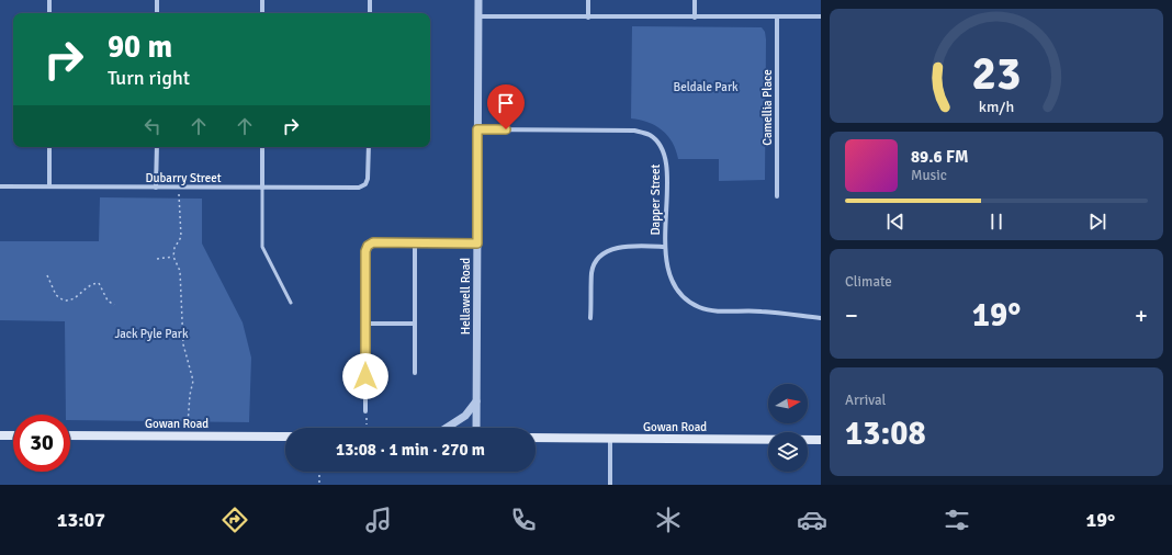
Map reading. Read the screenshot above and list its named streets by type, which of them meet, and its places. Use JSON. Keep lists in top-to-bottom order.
{
  "streets": {
    "main road": ["Gowan Road"],
    "street": [
      "Camellia Place",
      "Dubarry Street",
      "Dapper Street",
      "Hellawell Road"
    ]
  },
  "crossings": [
    ["Dapper Street", "Hellawell Road"]
  ],
  "parks": ["Beldale Park", "Jack Pyle Park"],
  "north": "right",
  "page": {
    "turn": ["90 m", "Turn right"],
    "song": ["89.6 FM", "Music"],
    "tile": [
      "Climate",
      ["Arrival", "13:08"]
    ],
    "heat": ["−", "19°", "+"],
    "limit": "30",
    "trip": "13:08 · 1 min · 270 m",
    "tabs": ["13:07", "19°"],
    "gauge": ["23", "km/h"]
  }
}
